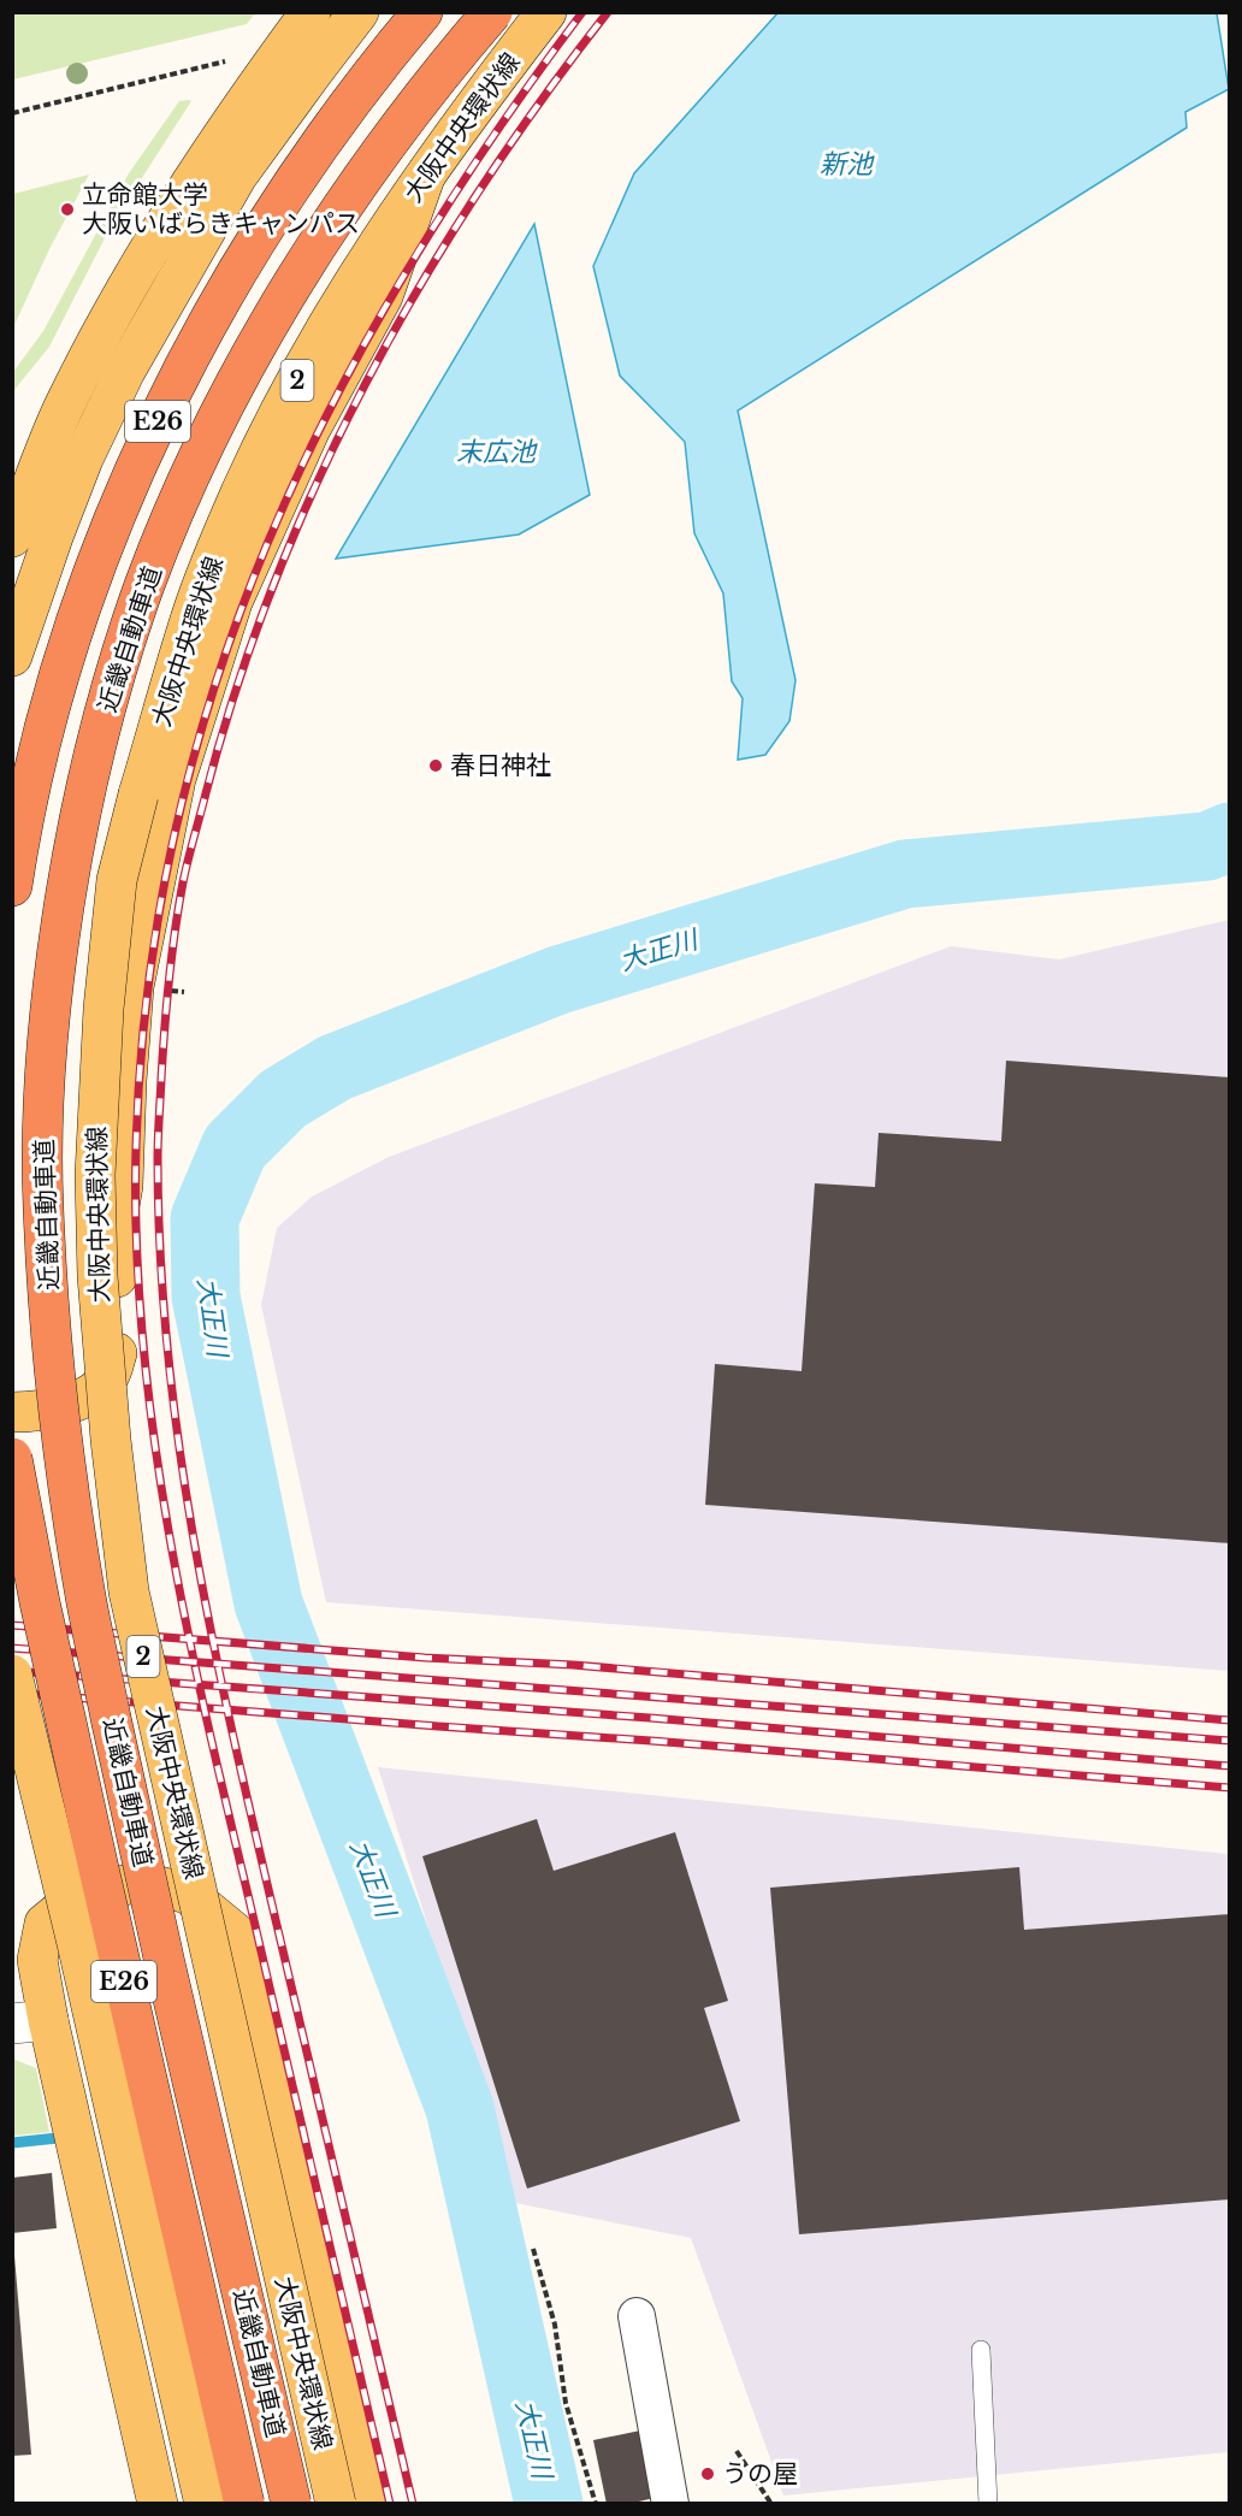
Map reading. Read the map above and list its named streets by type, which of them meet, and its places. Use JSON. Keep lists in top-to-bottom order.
{
  "streets": {
    "highway": ["E26", "近畿自動車道"],
    "main road": ["大阪中央環状線", "2"]
  },
  "water": ["新池", "末広池", "大正川"],
  "places": ["立命館大学 大阪いばらきキャンパス", "春日神社", "うの屋"]
}
